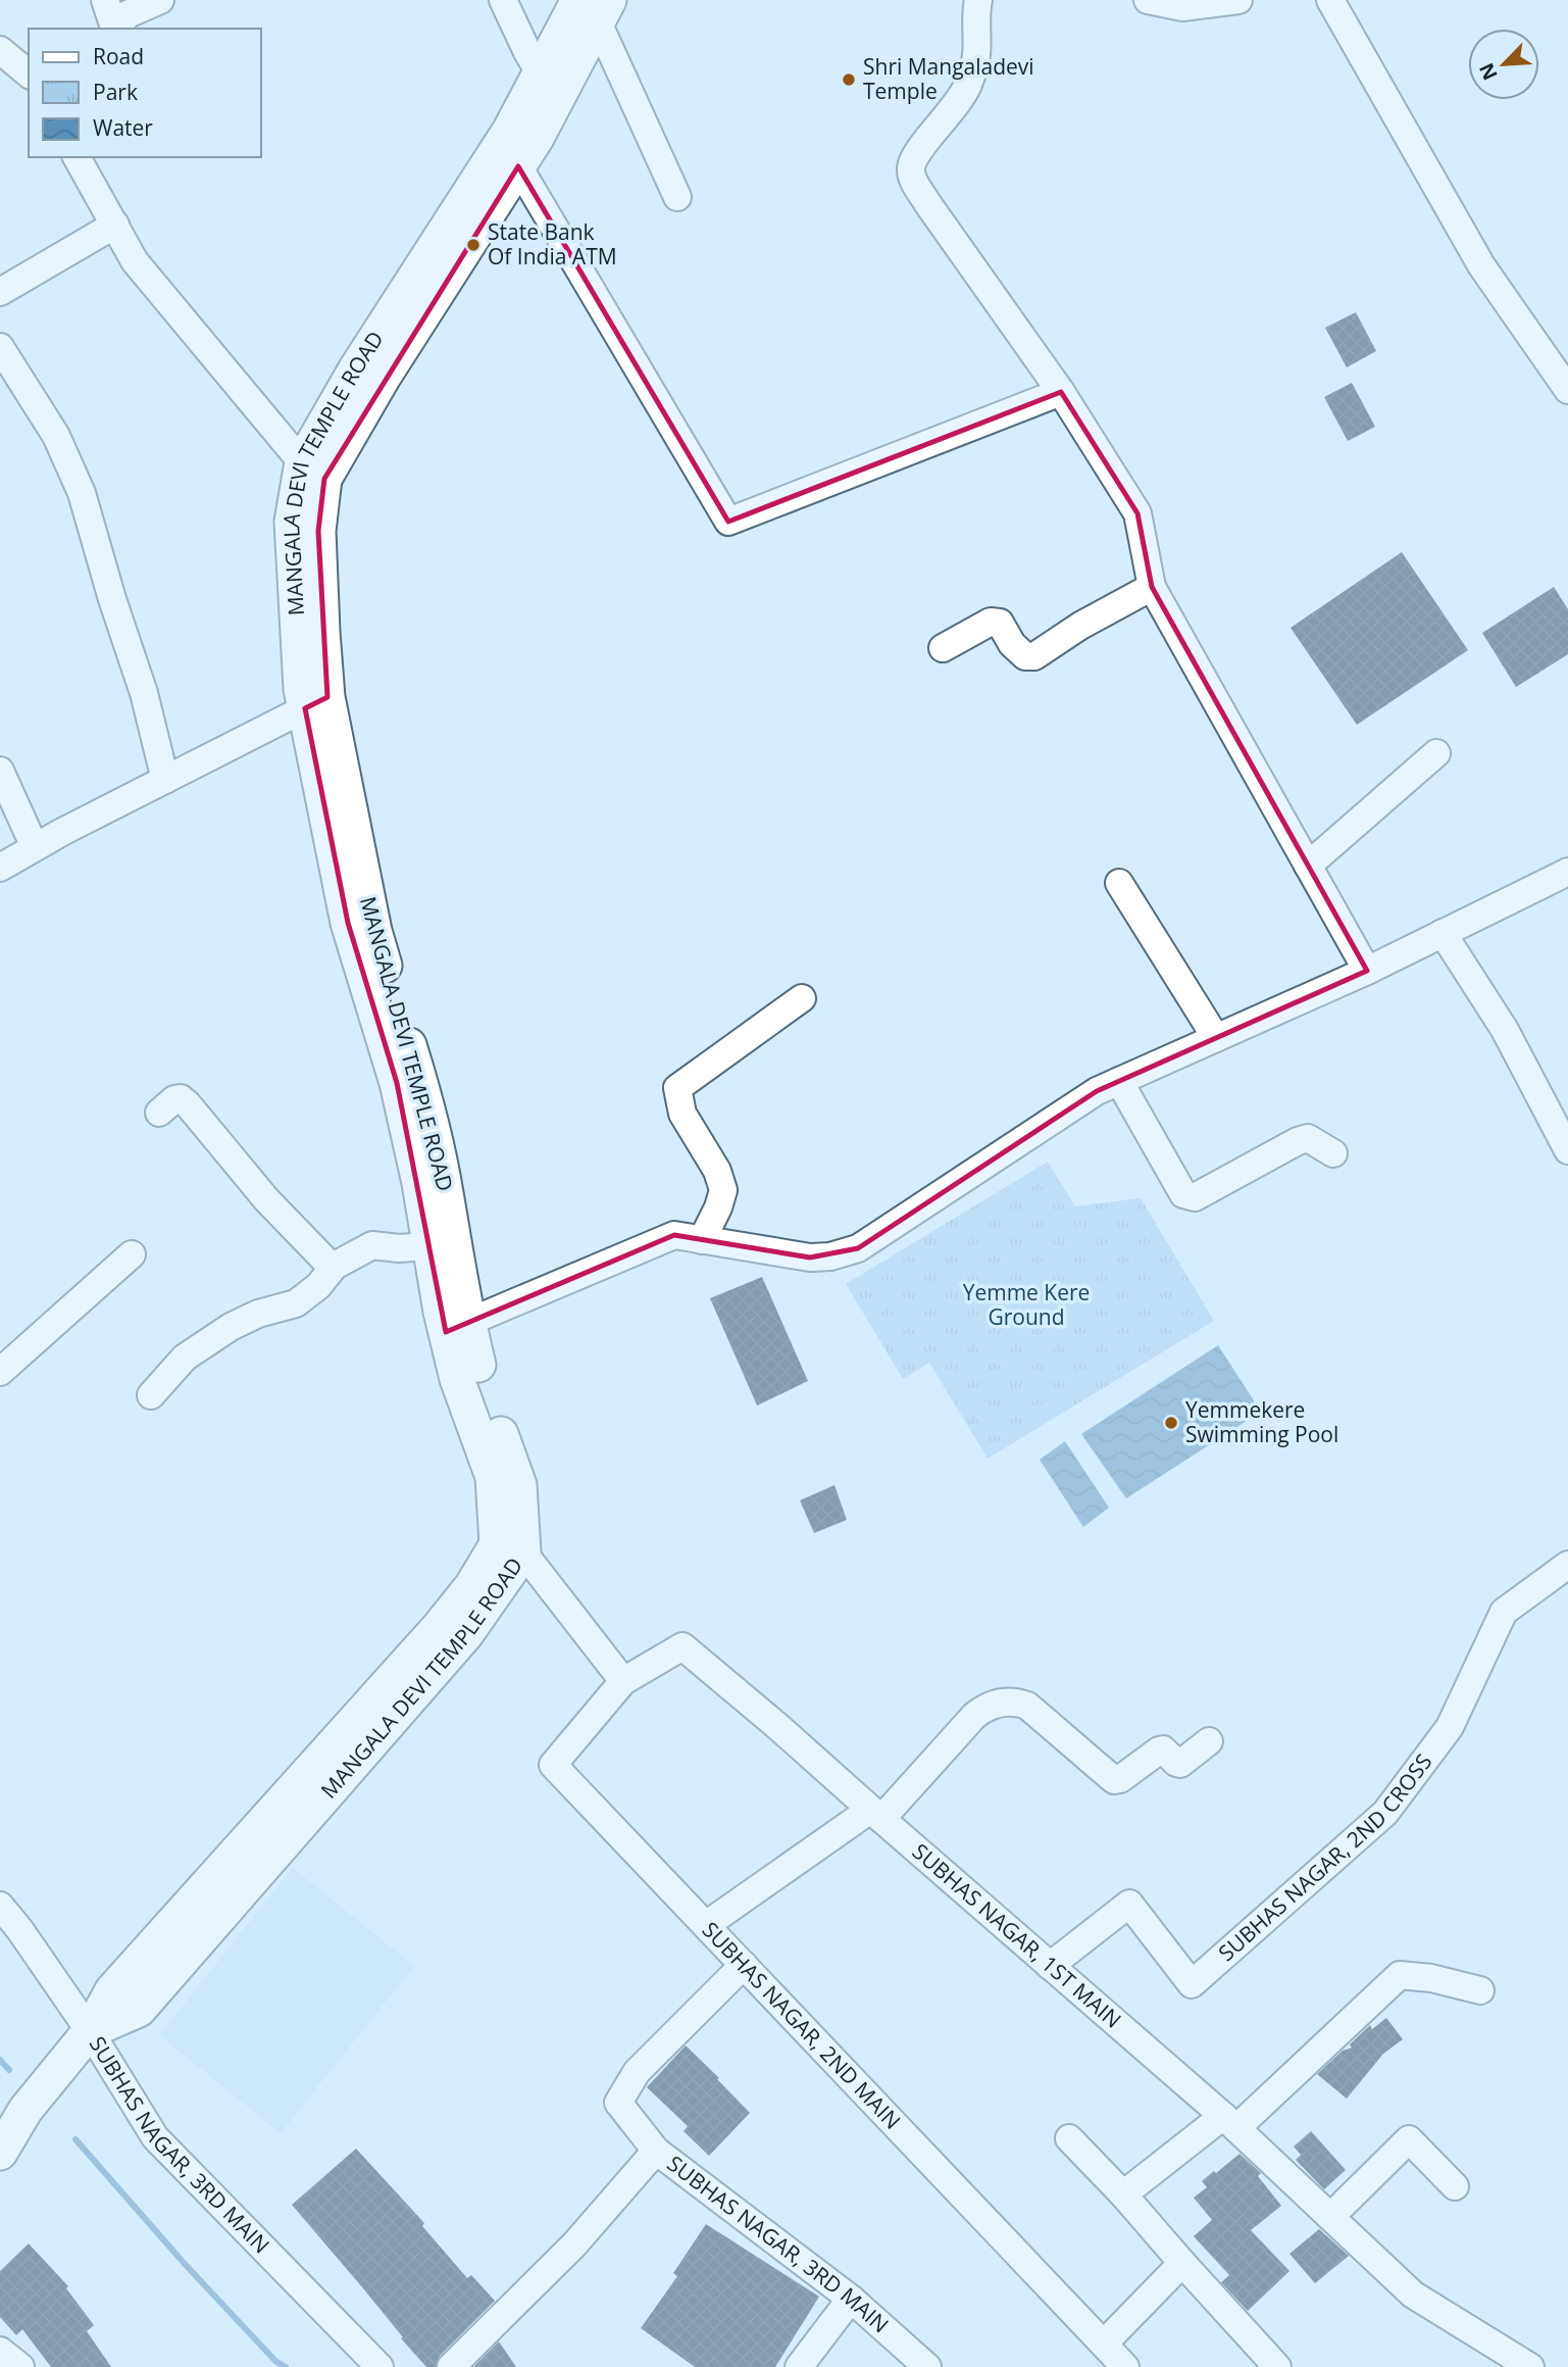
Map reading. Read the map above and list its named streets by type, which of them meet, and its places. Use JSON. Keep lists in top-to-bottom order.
{
  "streets": {
    "main road": ["MANGALA DEVI TEMPLE ROAD"],
    "street": [
      "SUBHAS NAGAR, 2ND CROSS",
      "SUBHAS NAGAR, 1ST MAIN",
      "SUBHAS NAGAR, 2ND MAIN",
      "SUBHAS NAGAR, 3RD MAIN"
    ]
  },
  "crossings": [
    ["MANGALA DEVI TEMPLE ROAD", "SUBHAS NAGAR, 3RD MAIN"],
    ["SUBHAS NAGAR, 2ND CROSS", "SUBHAS NAGAR, 1ST MAIN"],
    ["SUBHAS NAGAR, 1ST MAIN", "SUBHAS NAGAR, 2ND MAIN"]
  ],
  "parks": ["Yemme Kere Ground"],
  "places": ["Shri Mangaladevi Temple", "State Bank Of India ATM", "Yemmekere Swimming Pool"],
  "legend": ["Road", "Park", "Water"],
  "north": "bottom left"
}
